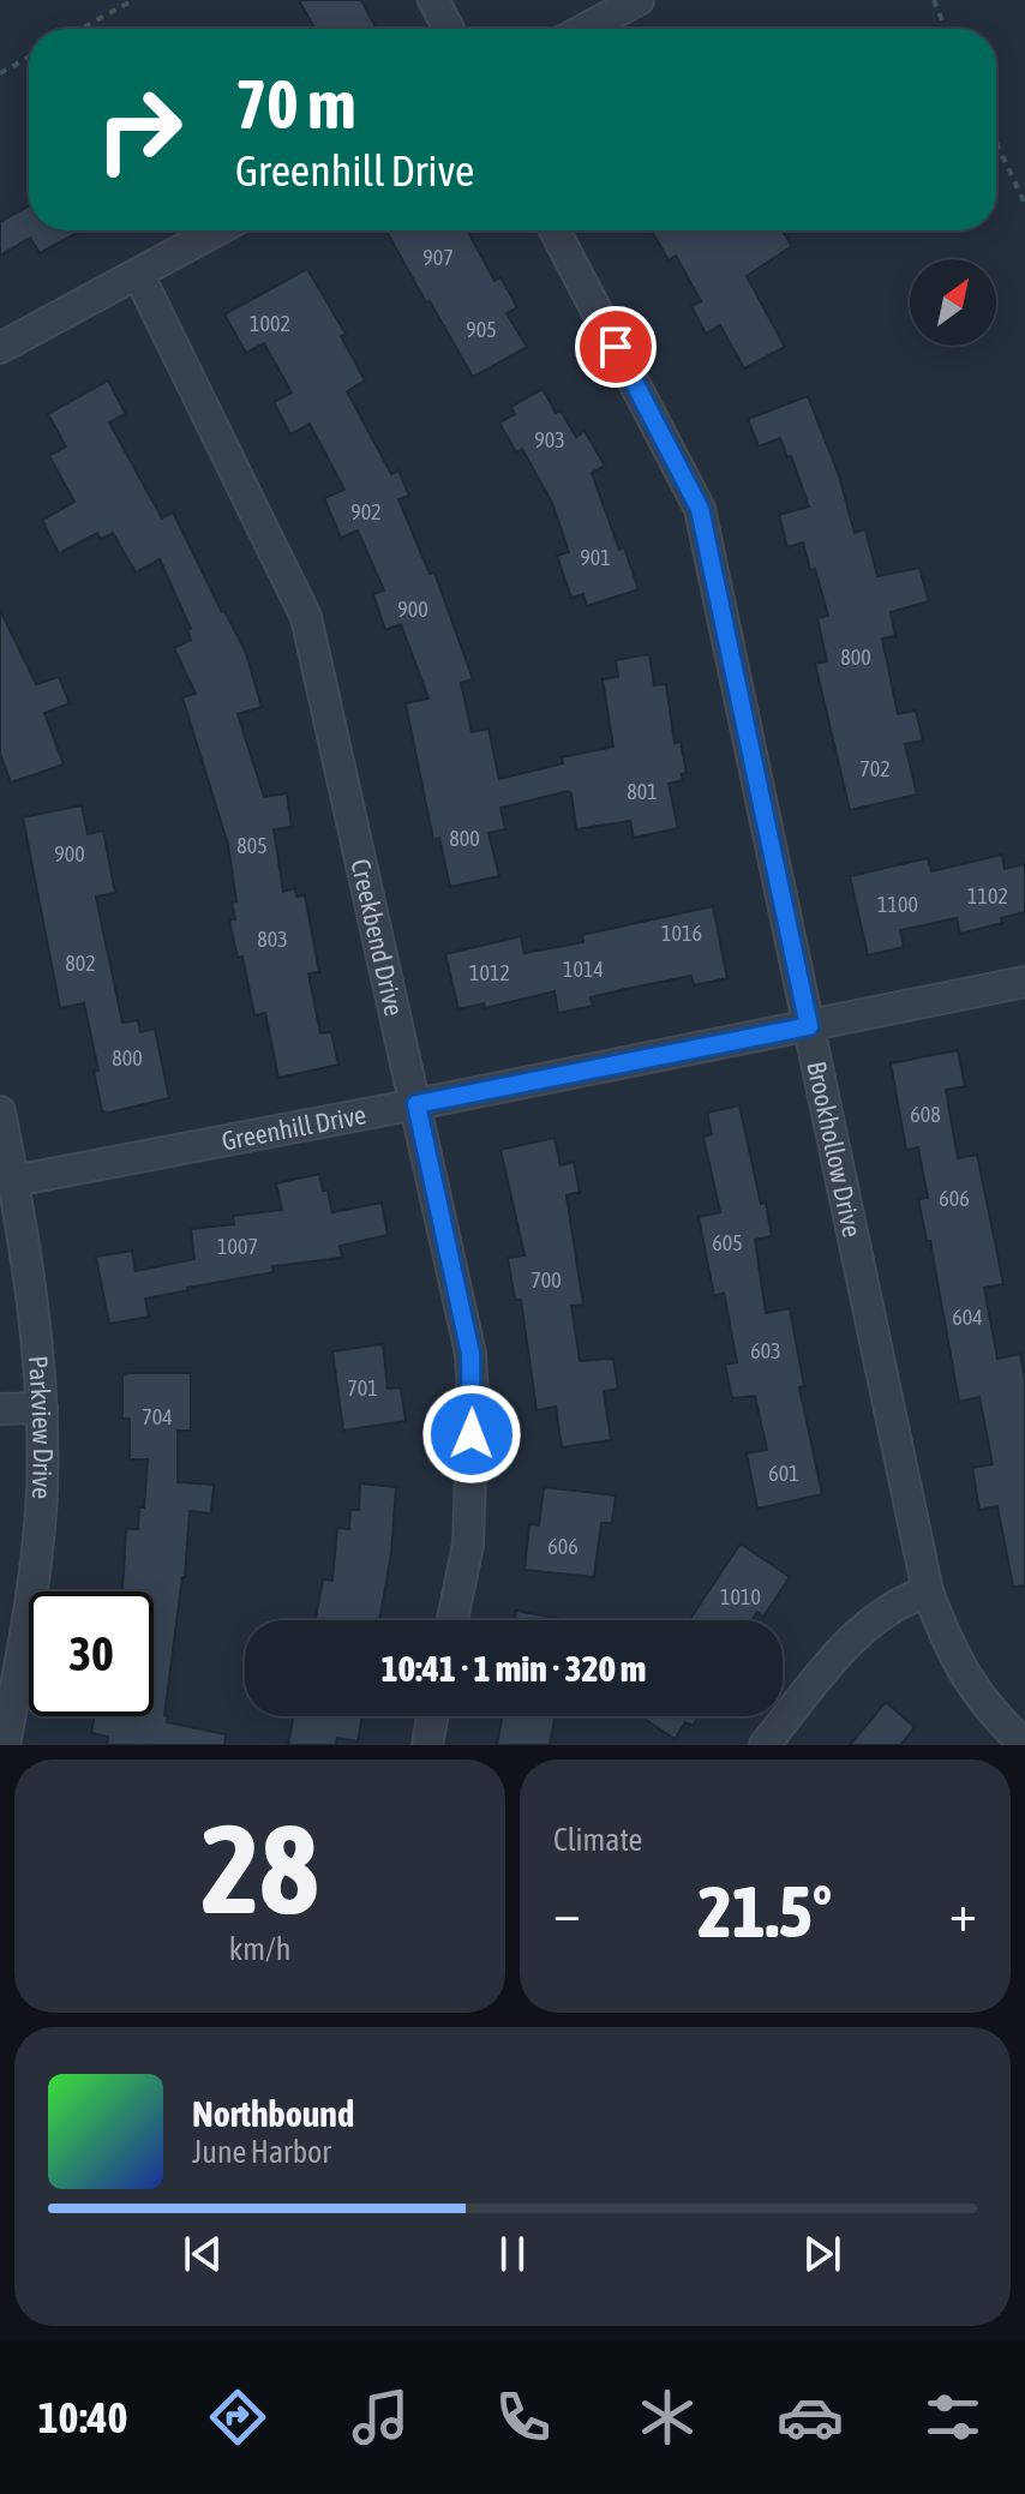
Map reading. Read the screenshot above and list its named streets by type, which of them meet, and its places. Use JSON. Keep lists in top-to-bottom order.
{
  "streets": {
    "street": [
      "Creekbend Drive",
      "Greenhill Drive",
      "Brookhollow Drive",
      "Parkview Drive"
    ]
  },
  "crossings": [
    ["Creekbend Drive", "Greenhill Drive"],
    ["Greenhill Drive", "Brookhollow Drive"],
    ["Greenhill Drive", "Parkview Drive"]
  ],
  "house_numbers": [
    "907",
    "1002",
    "905",
    "903",
    "902",
    "901",
    "900",
    "800",
    "702",
    "801",
    "800",
    "805",
    "900",
    "1102",
    "1100",
    "1016",
    "803",
    "802",
    "1014",
    "1012",
    "800",
    "608",
    "606",
    "605",
    "1007",
    "700",
    "604",
    "603",
    "701",
    "704",
    "601",
    "606",
    "1010"
  ],
  "north": "top right",
  "page": {
    "turn": ["70 m", "Greenhill Drive"],
    "limit": "30",
    "trip": "10:41 · 1 min · 320 m",
    "tile": [
      ["28", "km/h"],
      "Climate"
    ],
    "heat": ["−", "21.5°", "+"],
    "song": ["Northbound", "June Harbor"],
    "tabs": "10:40"
  }
}
